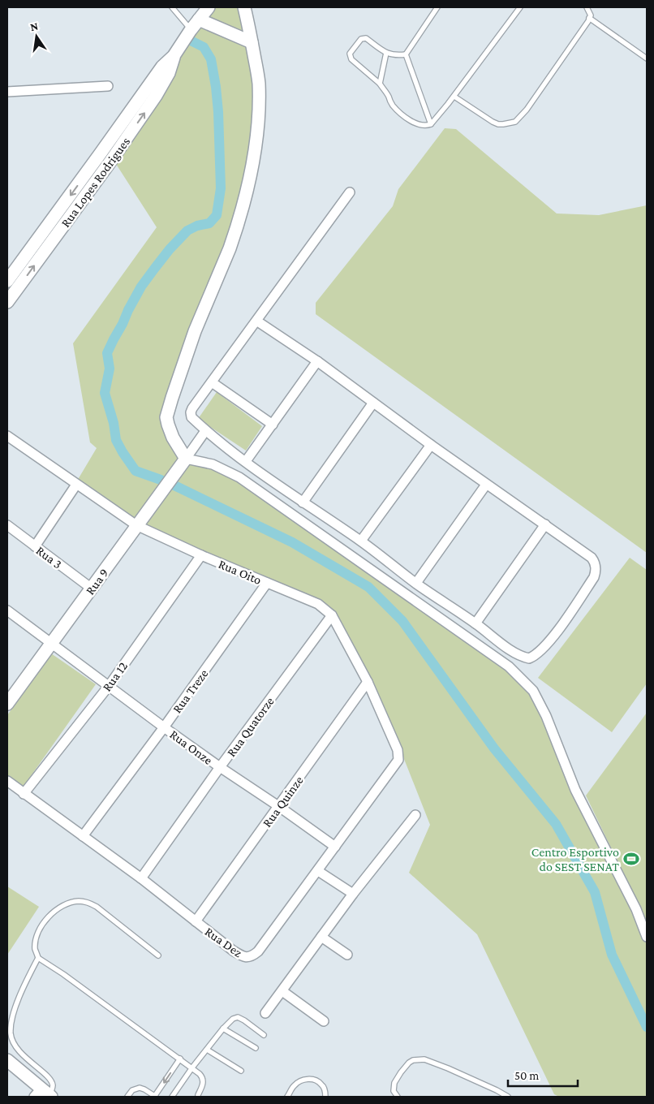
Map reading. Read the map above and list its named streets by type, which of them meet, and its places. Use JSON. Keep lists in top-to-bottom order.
{
  "streets": {
    "street": [
      "Rua Lopes Rodrigues",
      "Rua 3",
      "Rua Oito",
      "Rua 9",
      "Rua 12",
      "Rua Treze",
      "Rua Quatorze",
      "Rua Onze",
      "Rua Quinze",
      "Rua Dez"
    ]
  },
  "crossings": [
    ["Rua 3", "Rua 9"],
    ["Rua Oito", "Rua 9"],
    ["Rua Oito", "Rua 12"],
    ["Rua Oito", "Rua Treze"],
    ["Rua Oito", "Rua Quatorze"],
    ["Rua Oito", "Rua Quinze"],
    ["Rua Oito", "Rua Dez"],
    ["Rua 9", "Rua Onze"],
    ["Rua 12", "Rua Onze"],
    ["Rua 12", "Rua Dez"],
    ["Rua Treze", "Rua Onze"],
    ["Rua Treze", "Rua Dez"],
    ["Rua Quatorze", "Rua Onze"],
    ["Rua Quatorze", "Rua Dez"],
    ["Rua Onze", "Rua Quinze"],
    ["Rua Onze", "Rua Dez"],
    ["Rua Quinze", "Rua Dez"]
  ],
  "places": {
    "sports": ["Centro Esportivo do SEST SENAT"]
  },
  "scale_bar": "50 m",
  "north": "top"
}
